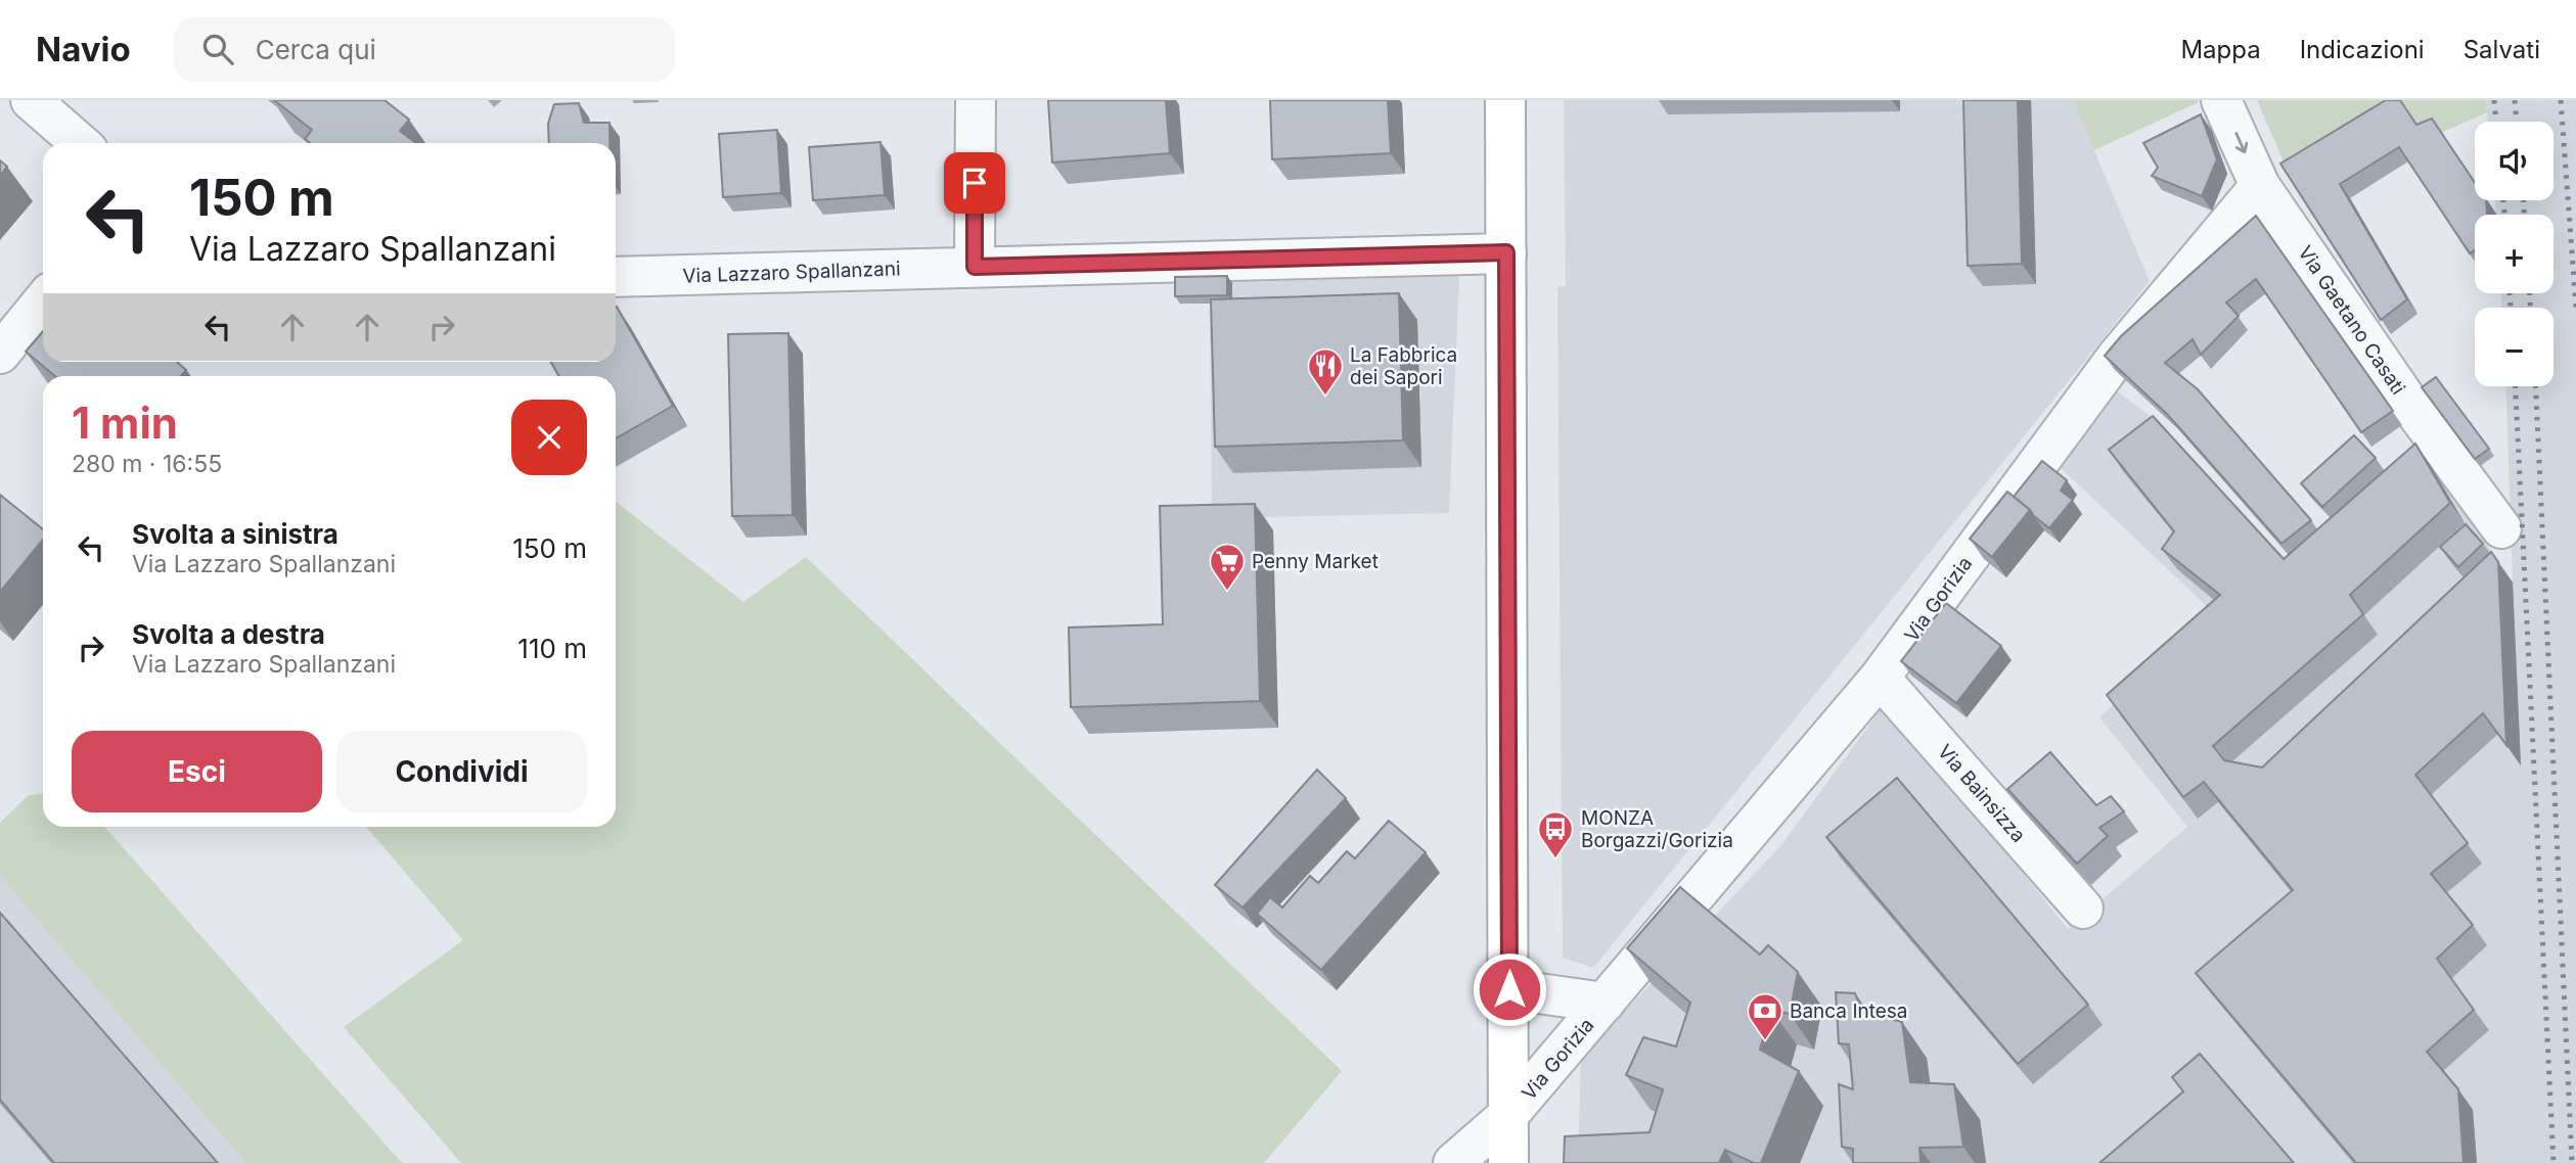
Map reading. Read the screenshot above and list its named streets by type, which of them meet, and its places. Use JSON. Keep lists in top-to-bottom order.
{
  "streets": {
    "street": [
      "Via Lazzaro Spallanzani",
      "Via Gaetano Casati",
      "Via Gorizia",
      "Via Bainsizza"
    ]
  },
  "crossings": [
    ["Via Gaetano Casati", "Via Gorizia"],
    ["Via Gorizia", "Via Bainsizza"]
  ],
  "places": {
    "restaurant": ["La Fabbrica dei Sapori"],
    "supermarket": ["Penny Market"],
    "bus stop": ["MONZA Borgazzi/Gorizia"],
    "bank": ["Banca Intesa"]
  },
  "page": {
    "header": "Navio",
    "search": "Cerca qui",
    "nav": ["Mappa", "Indicazioni", "Salvati"],
    "map_buttons": ["+", "−"],
    "turn": ["150 m", "Via Lazzaro Spallanzani"],
    "heading": ["1 min", "280 m · 16:55"],
    "list": [
      {
        "name": "Svolta a sinistra",
        "note": "Via Lazzaro Spallanzani",
        "value": "150 m"
      },
      {
        "name": "Svolta a destra",
        "note": "Via Lazzaro Spallanzani",
        "value": "110 m"
      }
    ],
    "buttons": ["Esci", "Condividi"]
  }
}
